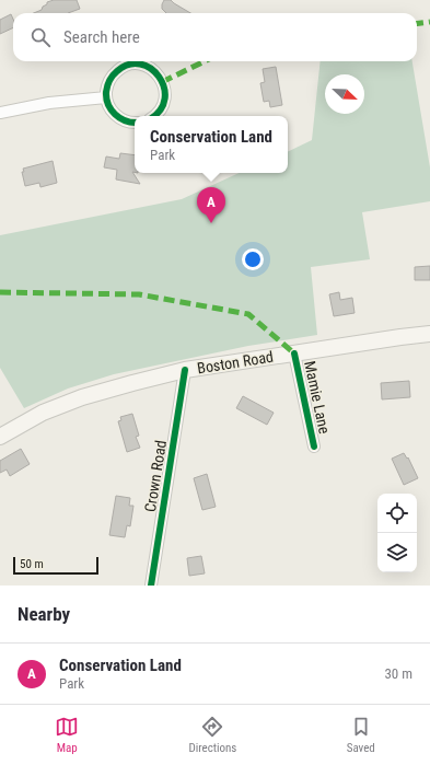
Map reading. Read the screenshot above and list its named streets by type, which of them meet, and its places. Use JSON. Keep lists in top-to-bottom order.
{
  "streets": {
    "main road": ["Boston Road"],
    "street": ["Mamie Lane", "Crown Road"]
  },
  "crossings": [
    ["Boston Road", "Mamie Lane"],
    ["Boston Road", "Crown Road"]
  ],
  "scale_bar": "50 m",
  "north": "bottom right",
  "page": {
    "search": "Search here",
    "popup": ["Conservation Land", "Park"],
    "pins": "A",
    "scale": "50 m",
    "heading": "Nearby",
    "list": [
      {
        "mark": "A",
        "name": "Conservation Land",
        "note": "Park",
        "value": "30 m"
      }
    ],
    "nav": ["Map", "Directions", "Saved"]
  }
}
